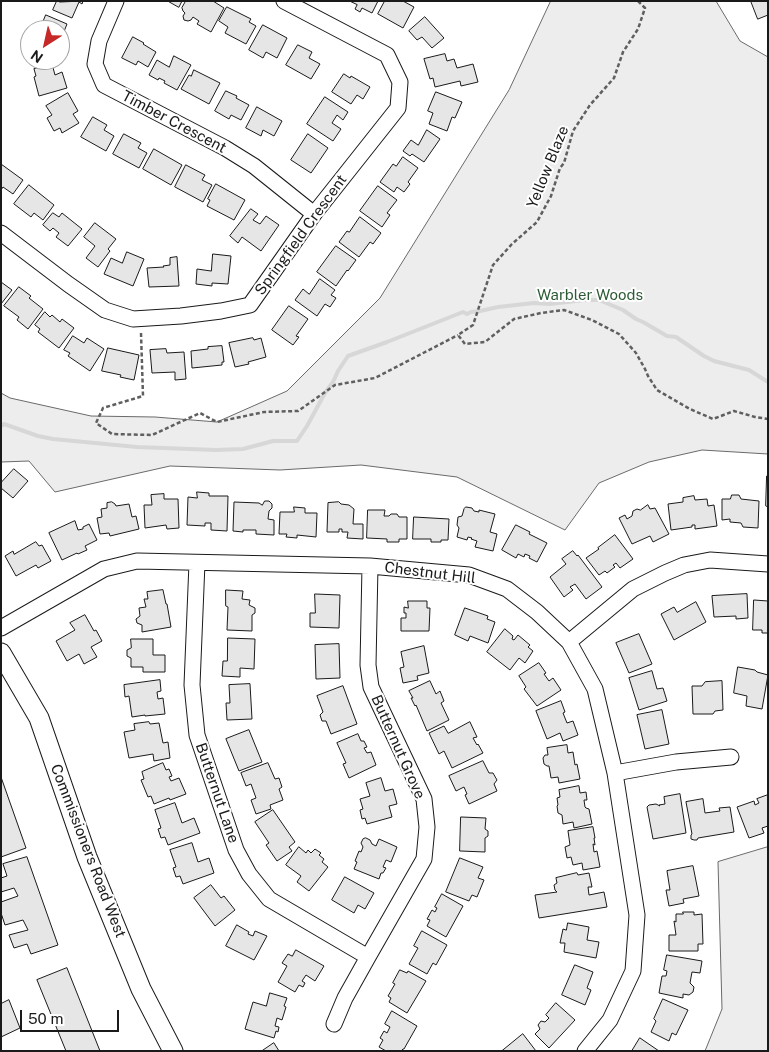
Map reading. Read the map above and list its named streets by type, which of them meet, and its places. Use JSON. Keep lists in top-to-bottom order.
{
  "streets": {
    "main road": ["Commissioners Road West"],
    "street": [
      "Timber Crescent",
      "Springfield Crescent",
      "Chestnut Hill",
      "Butternut Grove",
      "Butternut Lane"
    ],
    "path": ["Yellow Blaze"]
  },
  "crossings": [
    ["Timber Crescent", "Springfield Crescent"],
    ["Chestnut Hill", "Butternut Grove"],
    ["Chestnut Hill", "Butternut Lane"],
    ["Butternut Grove", "Butternut Lane"]
  ],
  "parks": ["Warbler Woods"],
  "scale_bar": "50 m",
  "north": "bottom left"
}
